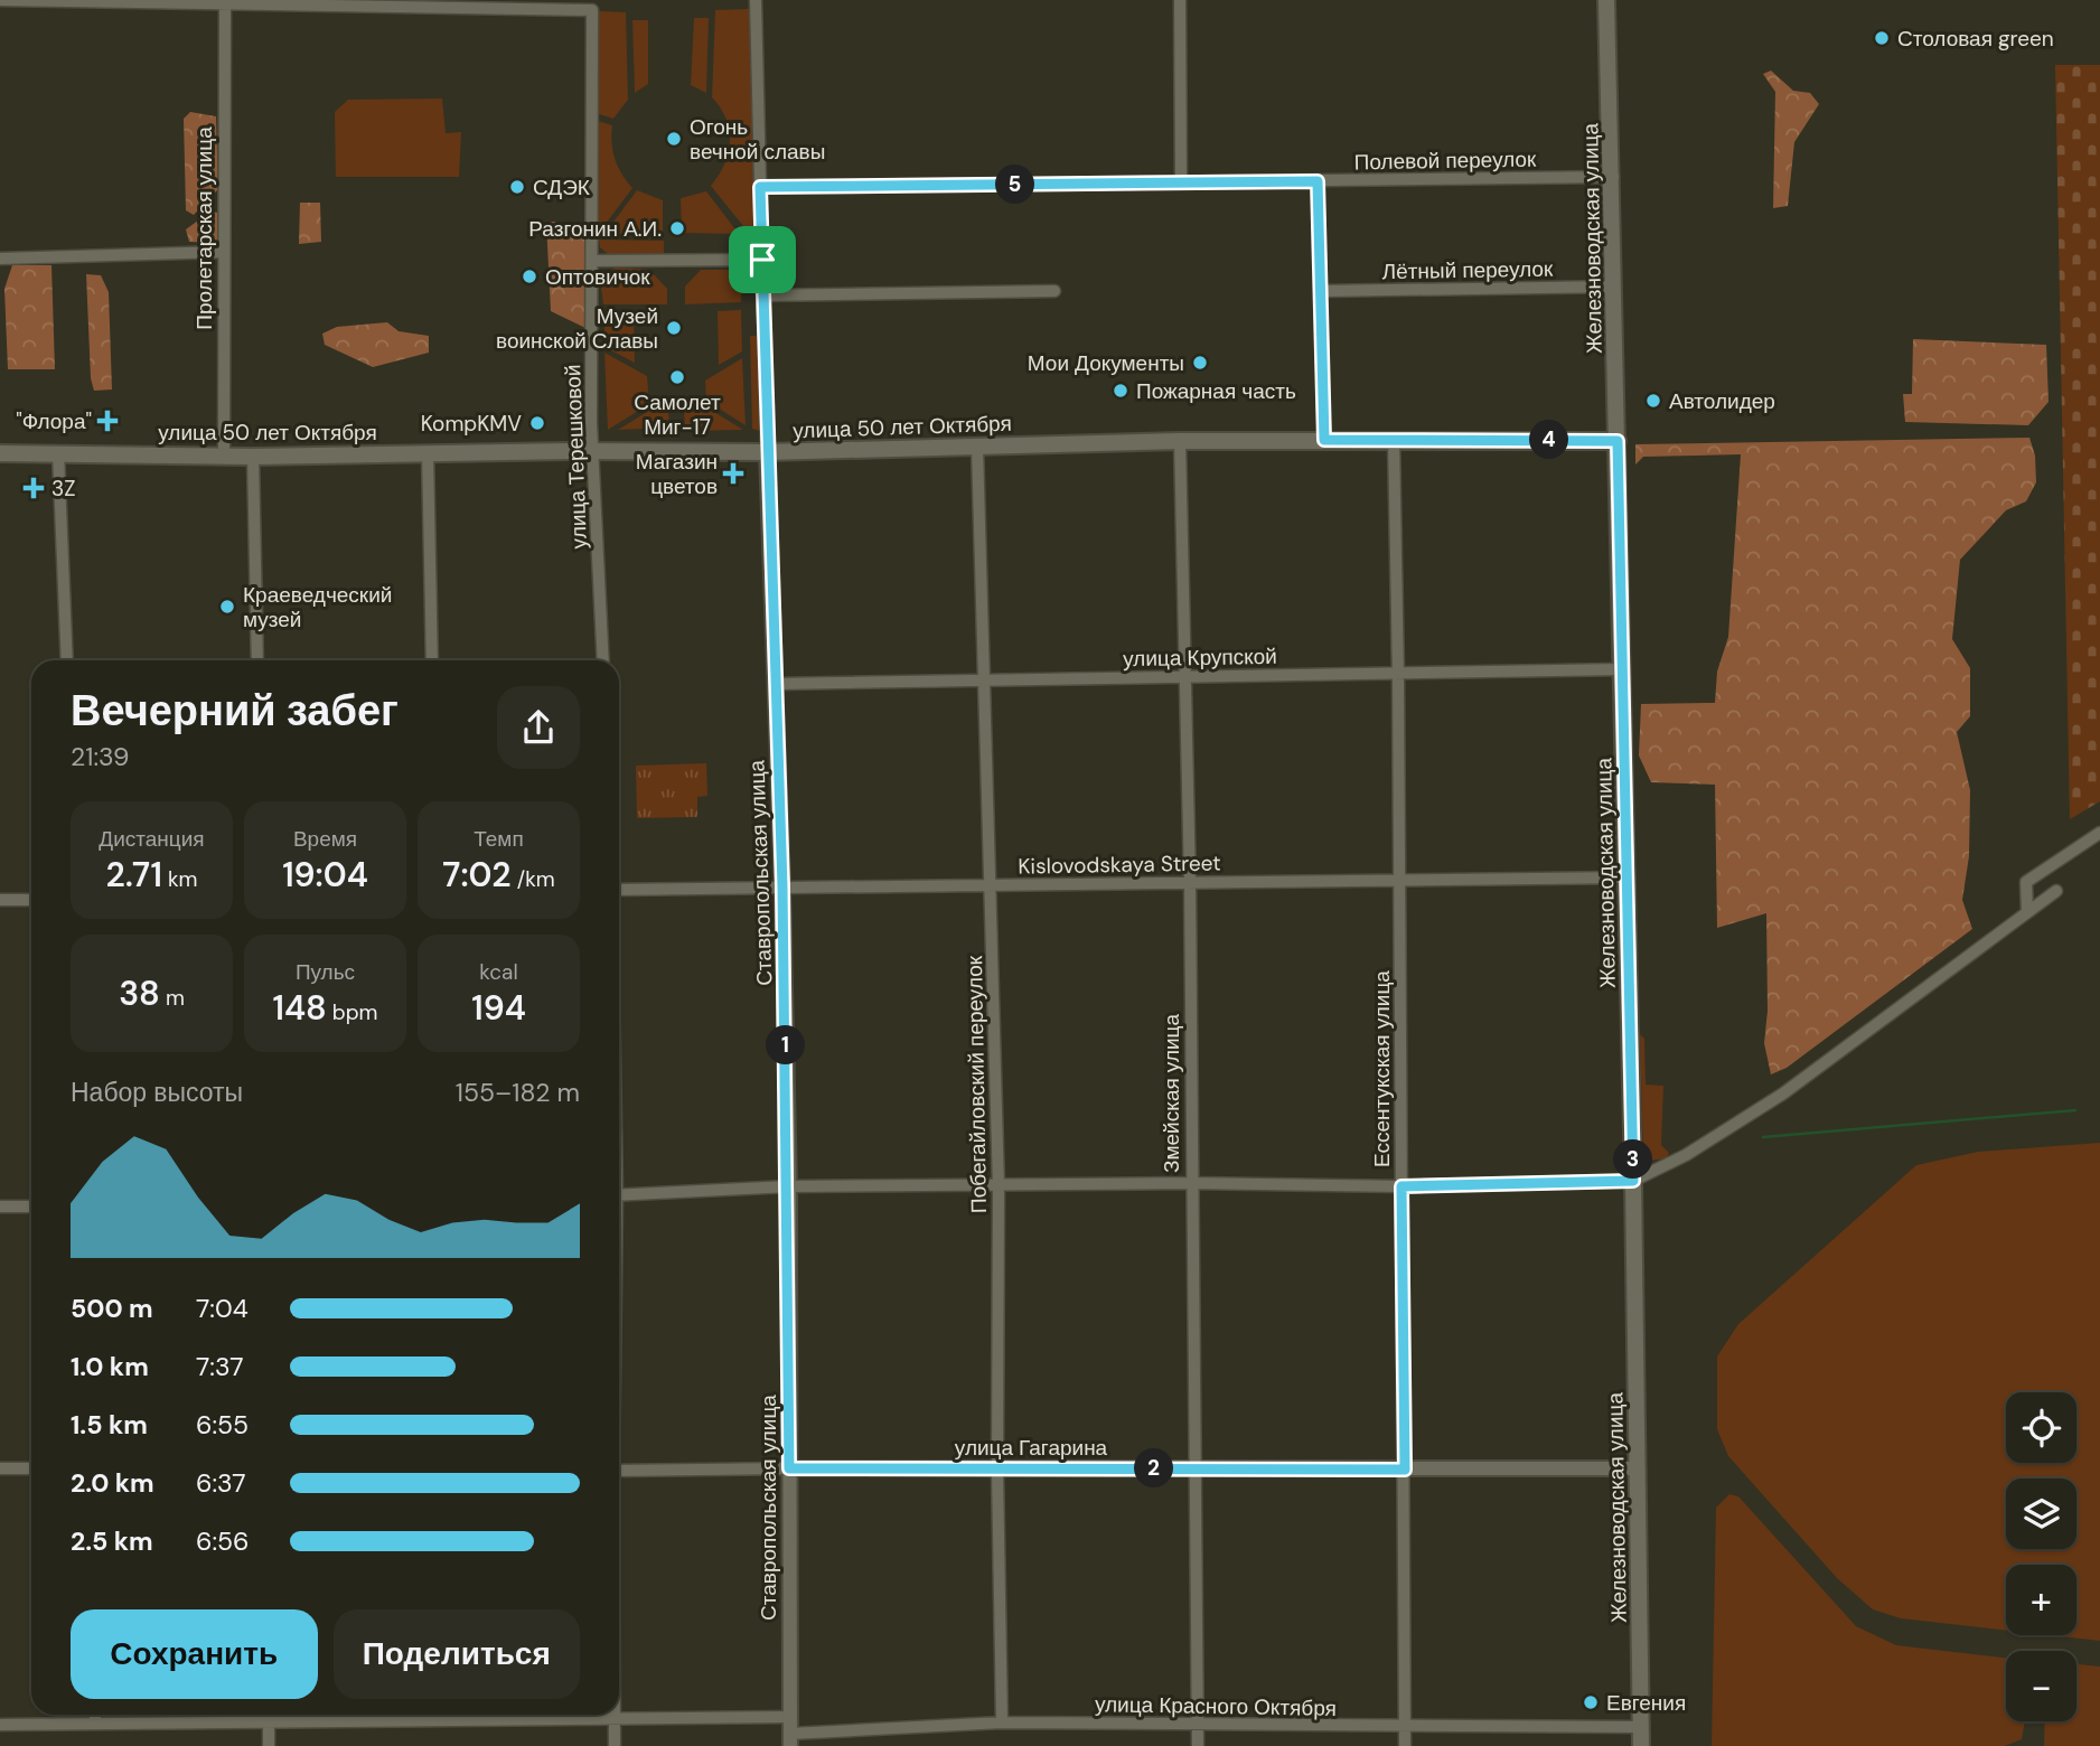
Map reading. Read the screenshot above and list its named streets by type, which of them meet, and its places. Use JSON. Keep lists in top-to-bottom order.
{
  "streets": {
    "main road": ["Железноводская улица", "улица 50 лет Октября"],
    "street": [
      "Полевой переулок",
      "Пролетарская улица",
      "Лётный переулок",
      "улица Терешковой",
      "улица Крупской",
      "Kislovodskaya Street",
      "Ставропольская улица",
      "Ессентукская улица",
      "Побегайловский переулок",
      "Змейская улица",
      "улица Гагарина",
      "улица Красного Октября"
    ]
  },
  "crossings": [
    ["Полевой переулок", "Железноводская улица"],
    ["Полевой переулок", "Ставропольская улица"],
    ["Пролетарская улица", "улица 50 лет Октября"],
    ["Пролетарская улица", "улица Терешковой"],
    ["Железноводская улица", "Лётный переулок"],
    ["Железноводская улица", "улица 50 лет Октября"],
    ["Железноводская улица", "улица Крупской"],
    ["Железноводская улица", "Kislovodskaya Street"],
    ["Железноводская улица", "улица Гагарина"],
    ["Железноводская улица", "улица Красного Октября"],
    ["улица 50 лет Октября", "улица Терешковой"],
    ["улица 50 лет Октября", "Ставропольская улица"],
    ["улица 50 лет Октября", "Ессентукская улица"],
    ["улица 50 лет Октября", "Побегайловский переулок"],
    ["улица 50 лет Октября", "Змейская улица"],
    ["улица Крупской", "Ставропольская улица"],
    ["улица Крупской", "Ессентукская улица"],
    ["улица Крупской", "Побегайловский переулок"],
    ["улица Крупской", "Змейская улица"],
    ["Kislovodskaya Street", "Ставропольская улица"],
    ["Kislovodskaya Street", "Ессентукская улица"],
    ["Kislovodskaya Street", "Побегайловский переулок"],
    ["Kislovodskaya Street", "Змейская улица"],
    ["Ставропольская улица", "улица Гагарина"],
    ["Ставропольская улица", "улица Красного Октября"],
    ["Ессентукская улица", "улица Гагарина"],
    ["Ессентукская улица", "улица Красного Октября"],
    ["Побегайловский переулок", "улица Гагарина"],
    ["Побегайловский переулок", "улица Красного Октября"],
    ["Змейская улица", "улица Гагарина"],
    ["Змейская улица", "улица Красного Октября"]
  ],
  "places": {
    "other": [
      "Столовая green",
      "Огонь вечной славы",
      "СДЭК",
      "Разгонин А.И.",
      "Оптовичок",
      "Музей воинской Славы",
      "Мои Документы",
      "Самолет Миг-17",
      "Пожарная часть",
      "Автолидер",
      "KompKMV",
      "Краеведческий музей",
      "Евгения"
    ],
    "health": ["\"Флора\"", "Магазин цветов", "3Z"]
  },
  "page": {
    "pins": [
      "5",
      "4",
      "1",
      "3",
      "2"
    ],
    "heading": ["Вечерний забег", "21:39"],
    "stats": [
      ["Дистанция", "2.71 km"],
      ["Время", "19:04"],
      ["Темп", "7:02 /km"],
      ["38 m"],
      ["Пульс", "148 bpm"],
      ["kcal", "194"]
    ],
    "chart": ["Набор высоты", "155–182 m"],
    "list": [
      {
        "name": "500 m",
        "note": "7:04"
      },
      {
        "name": "1.0 km",
        "note": "7:37"
      },
      {
        "name": "1.5 km",
        "note": "6:55"
      },
      {
        "name": "2.0 km",
        "note": "6:37"
      },
      {
        "name": "2.5 km",
        "note": "6:56"
      }
    ],
    "map_buttons": ["+", "−"],
    "buttons": ["Сохранить", "Поделиться"]
  }
}
